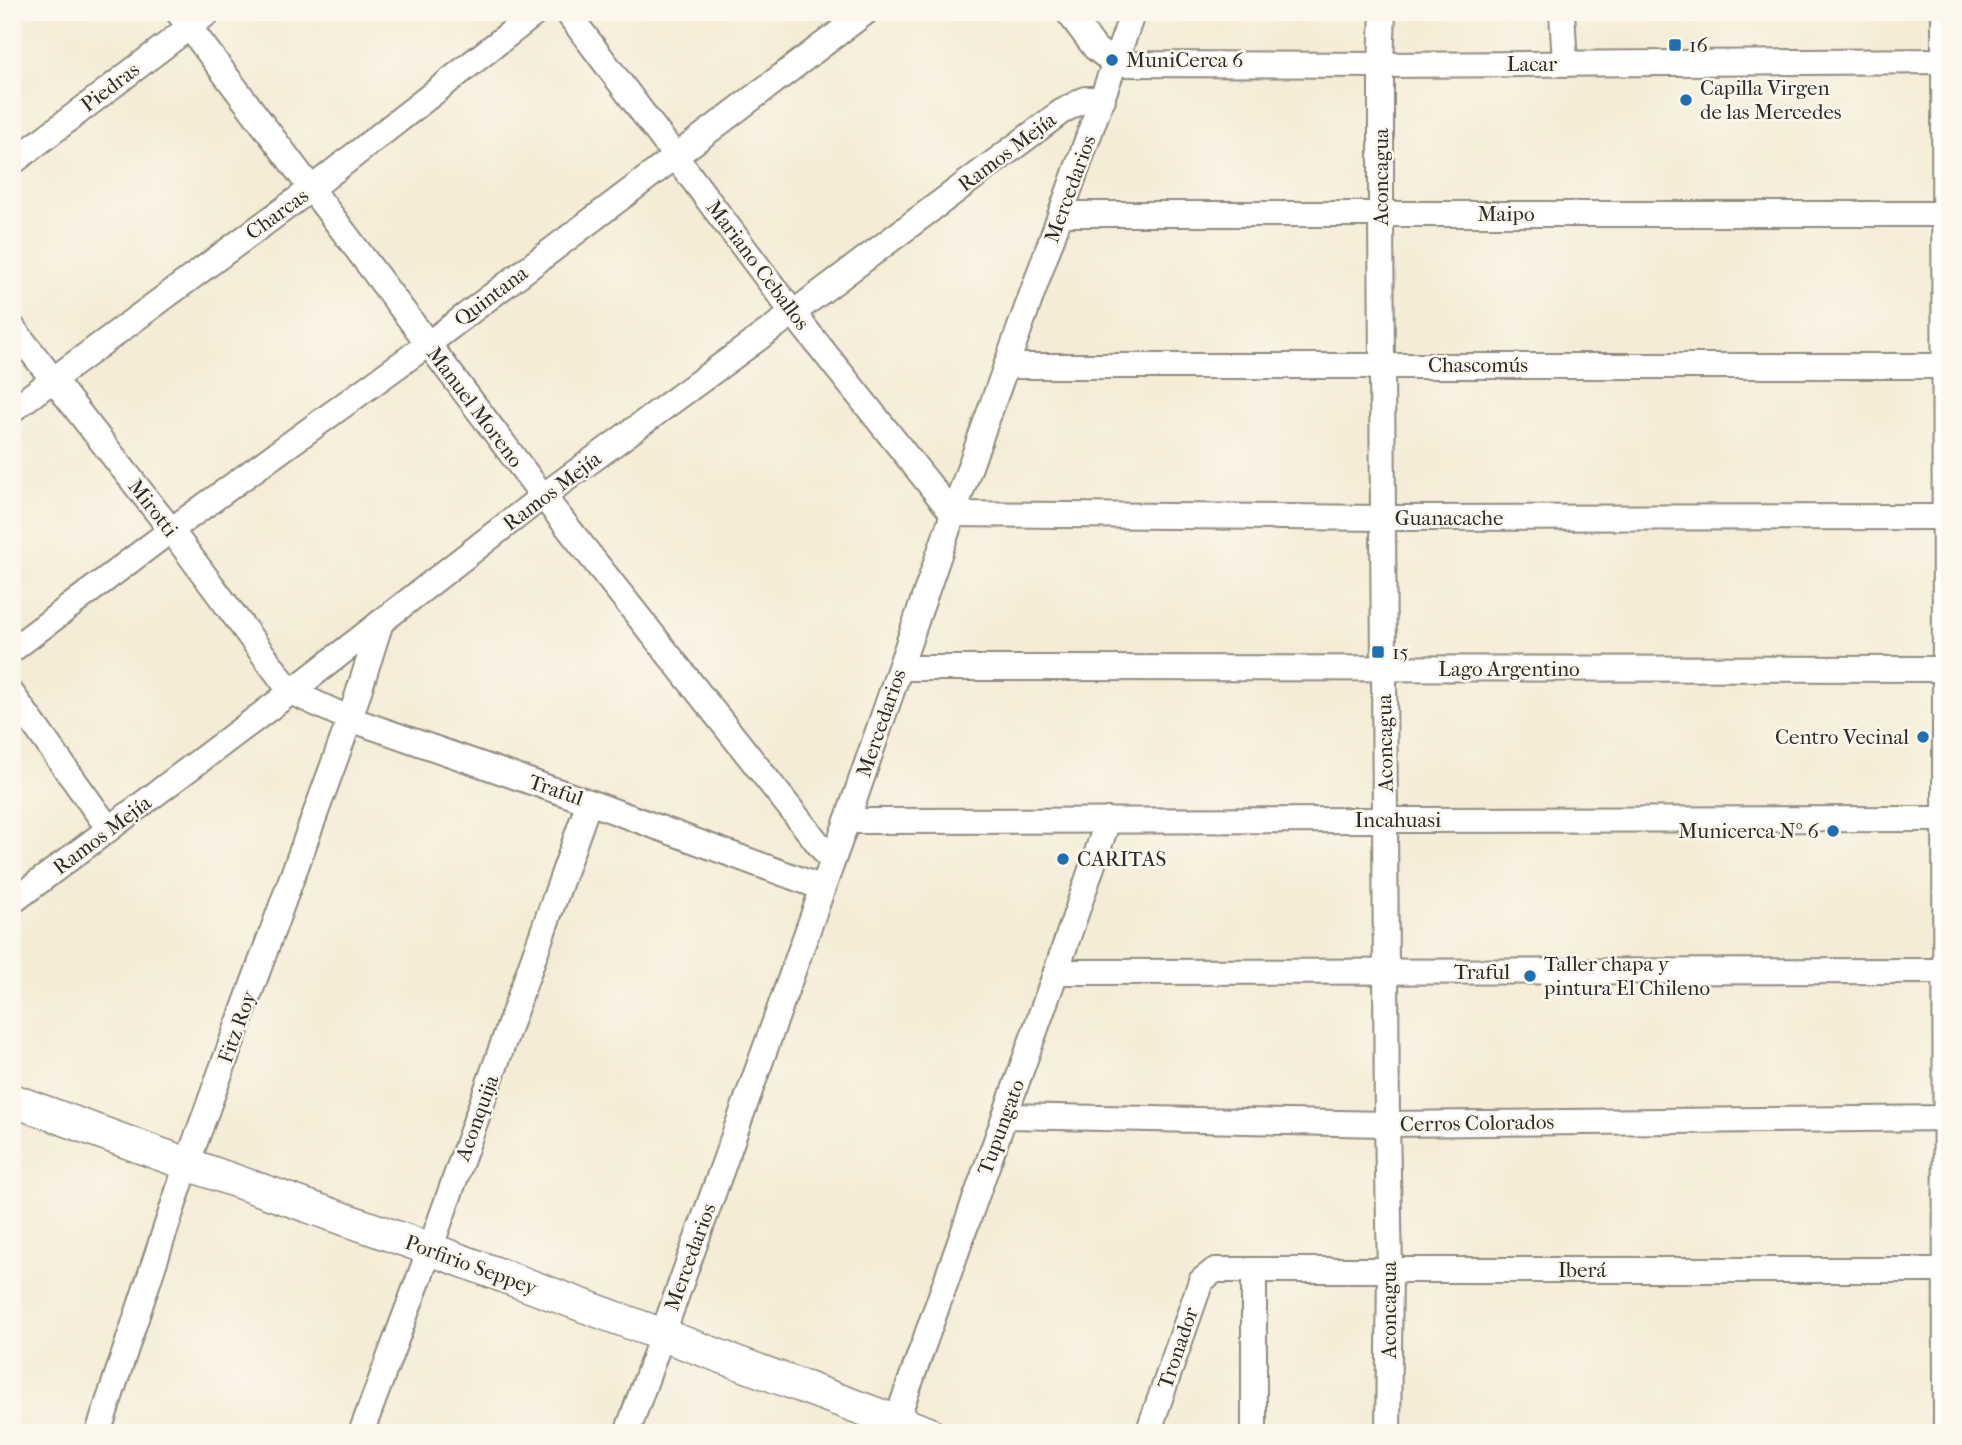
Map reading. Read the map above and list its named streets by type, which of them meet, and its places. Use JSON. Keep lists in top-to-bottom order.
{
  "streets": {
    "main road": ["Porfirio Seppey"],
    "street": [
      "Lacar",
      "Piedras",
      "Ramos Mejía",
      "Aconcagua",
      "Mercedarios",
      "Charcas",
      "Maipo",
      "Mariano Ceballos",
      "Quintana",
      "Chascomús",
      "Manuel Moreno",
      "Mirotti",
      "Guanacache",
      "Lago Argentino",
      "Traful",
      "Incahuasi",
      "Fitz Roy",
      "Aconquija",
      "Cerros Colorados",
      "Tupungato",
      "Iberá",
      "Tronador"
    ]
  },
  "crossings": [
    ["Lacar", "Aconcagua"],
    ["Lacar", "Mercedarios"],
    ["Piedras", "Manuel Moreno"],
    ["Ramos Mejía", "Mercedarios"],
    ["Ramos Mejía", "Mariano Ceballos"],
    ["Ramos Mejía", "Manuel Moreno"],
    ["Ramos Mejía", "Mirotti"],
    ["Ramos Mejía", "Traful"],
    ["Ramos Mejía", "Fitz Roy"],
    ["Aconcagua", "Maipo"],
    ["Aconcagua", "Chascomús"],
    ["Aconcagua", "Guanacache"],
    ["Aconcagua", "Lago Argentino"],
    ["Aconcagua", "Traful"],
    ["Aconcagua", "Incahuasi"],
    ["Aconcagua", "Cerros Colorados"],
    ["Aconcagua", "Iberá"],
    ["Mercedarios", "Maipo"],
    ["Mercedarios", "Mariano Ceballos"],
    ["Mercedarios", "Chascomús"],
    ["Mercedarios", "Manuel Moreno"],
    ["Mercedarios", "Guanacache"],
    ["Mercedarios", "Lago Argentino"],
    ["Mercedarios", "Traful"],
    ["Mercedarios", "Incahuasi"],
    ["Mercedarios", "Porfirio Seppey"],
    ["Charcas", "Manuel Moreno"],
    ["Charcas", "Mirotti"],
    ["Mariano Ceballos", "Quintana"],
    ["Mariano Ceballos", "Guanacache"],
    ["Quintana", "Manuel Moreno"],
    ["Quintana", "Mirotti"],
    ["Mirotti", "Traful"],
    ["Traful", "Fitz Roy"],
    ["Traful", "Aconquija"],
    ["Traful", "Tupungato"],
    ["Incahuasi", "Tupungato"],
    ["Fitz Roy", "Porfirio Seppey"],
    ["Aconquija", "Porfirio Seppey"],
    ["Cerros Colorados", "Tupungato"],
    ["Tupungato", "Porfirio Seppey"],
    ["Iberá", "Tronador"]
  ],
  "places": {
    "transit": ["16", "15"],
    "other": [
      "MuniCerca 6",
      "Capilla Virgen de las Mercedes",
      "Centro Vecinal",
      "Municerca Nº 6",
      "CARITAS",
      "Taller chapa y pintura El Chileno"
    ]
  }
}
